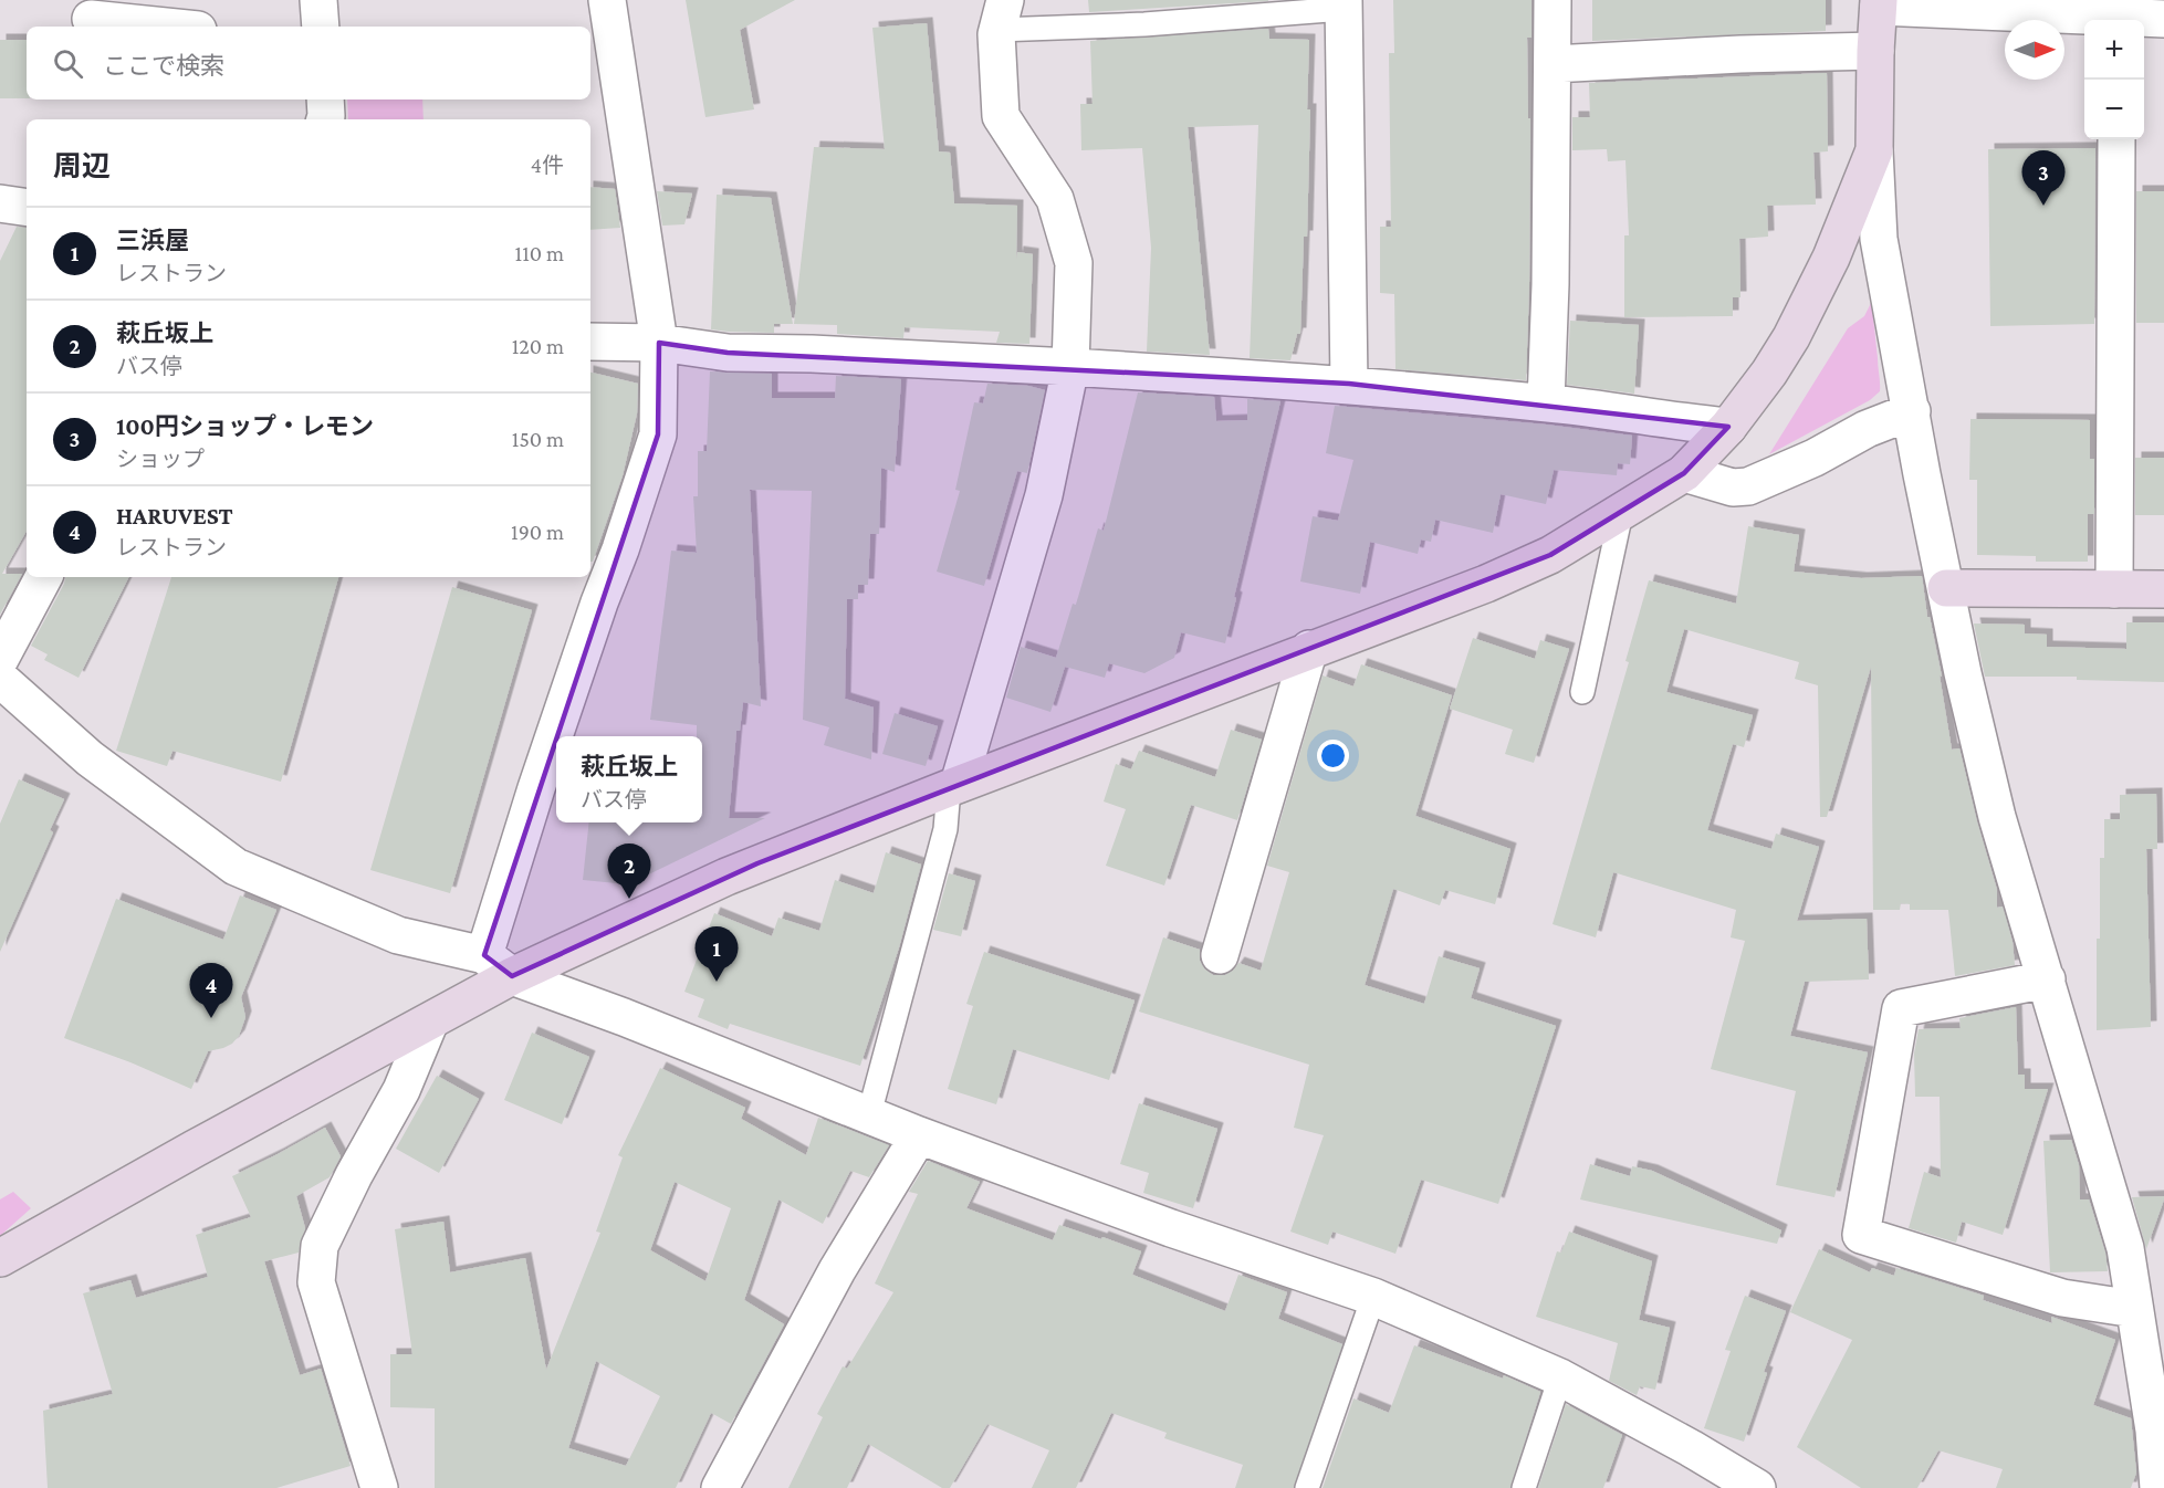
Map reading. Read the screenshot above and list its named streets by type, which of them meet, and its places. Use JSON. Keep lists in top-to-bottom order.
{
  "north": "right",
  "page": {
    "map_buttons": ["+", "−"],
    "search": "ここで検索",
    "heading": ["周辺", "4件"],
    "pins": [
      "3",
      "2",
      "1",
      "4"
    ],
    "list": [
      {
        "mark": "1",
        "name": "三浜屋",
        "note": "レストラン",
        "value": "110 m"
      },
      {
        "mark": "2",
        "name": "萩丘坂上",
        "note": "バス停",
        "value": "120 m"
      },
      {
        "mark": "3",
        "name": "100円ショップ・レモン",
        "note": "ショップ",
        "value": "150 m"
      },
      {
        "mark": "4",
        "name": "HARUVEST",
        "note": "レストラン",
        "value": "190 m"
      }
    ],
    "popup": ["萩丘坂上", "バス停"]
  }
}
